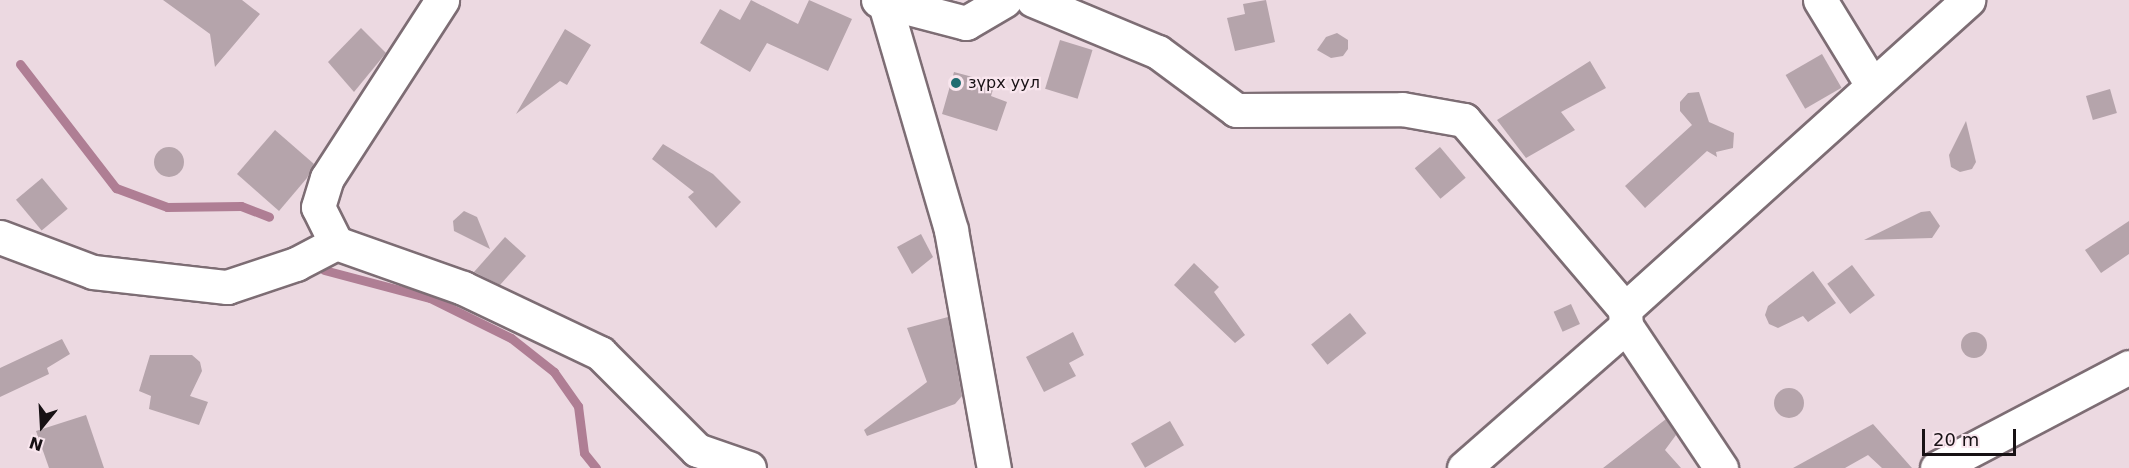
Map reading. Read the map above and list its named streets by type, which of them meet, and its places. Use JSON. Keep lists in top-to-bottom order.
{
  "places": ["зүрх уул"],
  "scale_bar": "20 m",
  "north": "bottom"
}
